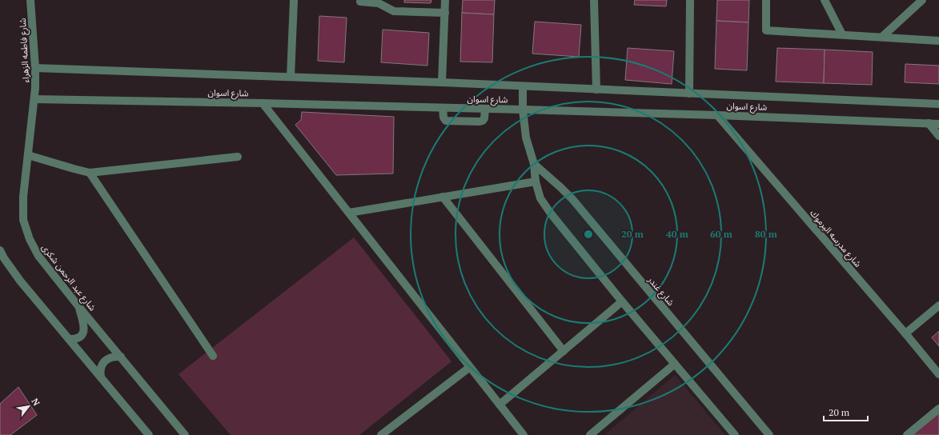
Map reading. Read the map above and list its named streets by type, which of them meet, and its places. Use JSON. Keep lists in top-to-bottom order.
{
  "streets": {
    "street": [
      "شارع فاطمه الزهراء",
      "شارع اسوان",
      "شارع مدرسه اليرموك",
      "شارع عبد الرحمن شكرى",
      "شارع غندر"
    ]
  },
  "crossings": [
    ["شارع فاطمه الزهراء", "شارع اسوان"],
    ["شارع فاطمه الزهراء", "شارع عبد الرحمن شكرى"],
    ["شارع اسوان", "شارع مدرسه اليرموك"],
    ["شارع اسوان", "شارع عبد الرحمن شكرى"]
  ],
  "scale_bar": "20 m",
  "north": "top right",
  "rings": [
    "20 m",
    "40 m",
    "60 m",
    "80 m"
  ]
}
